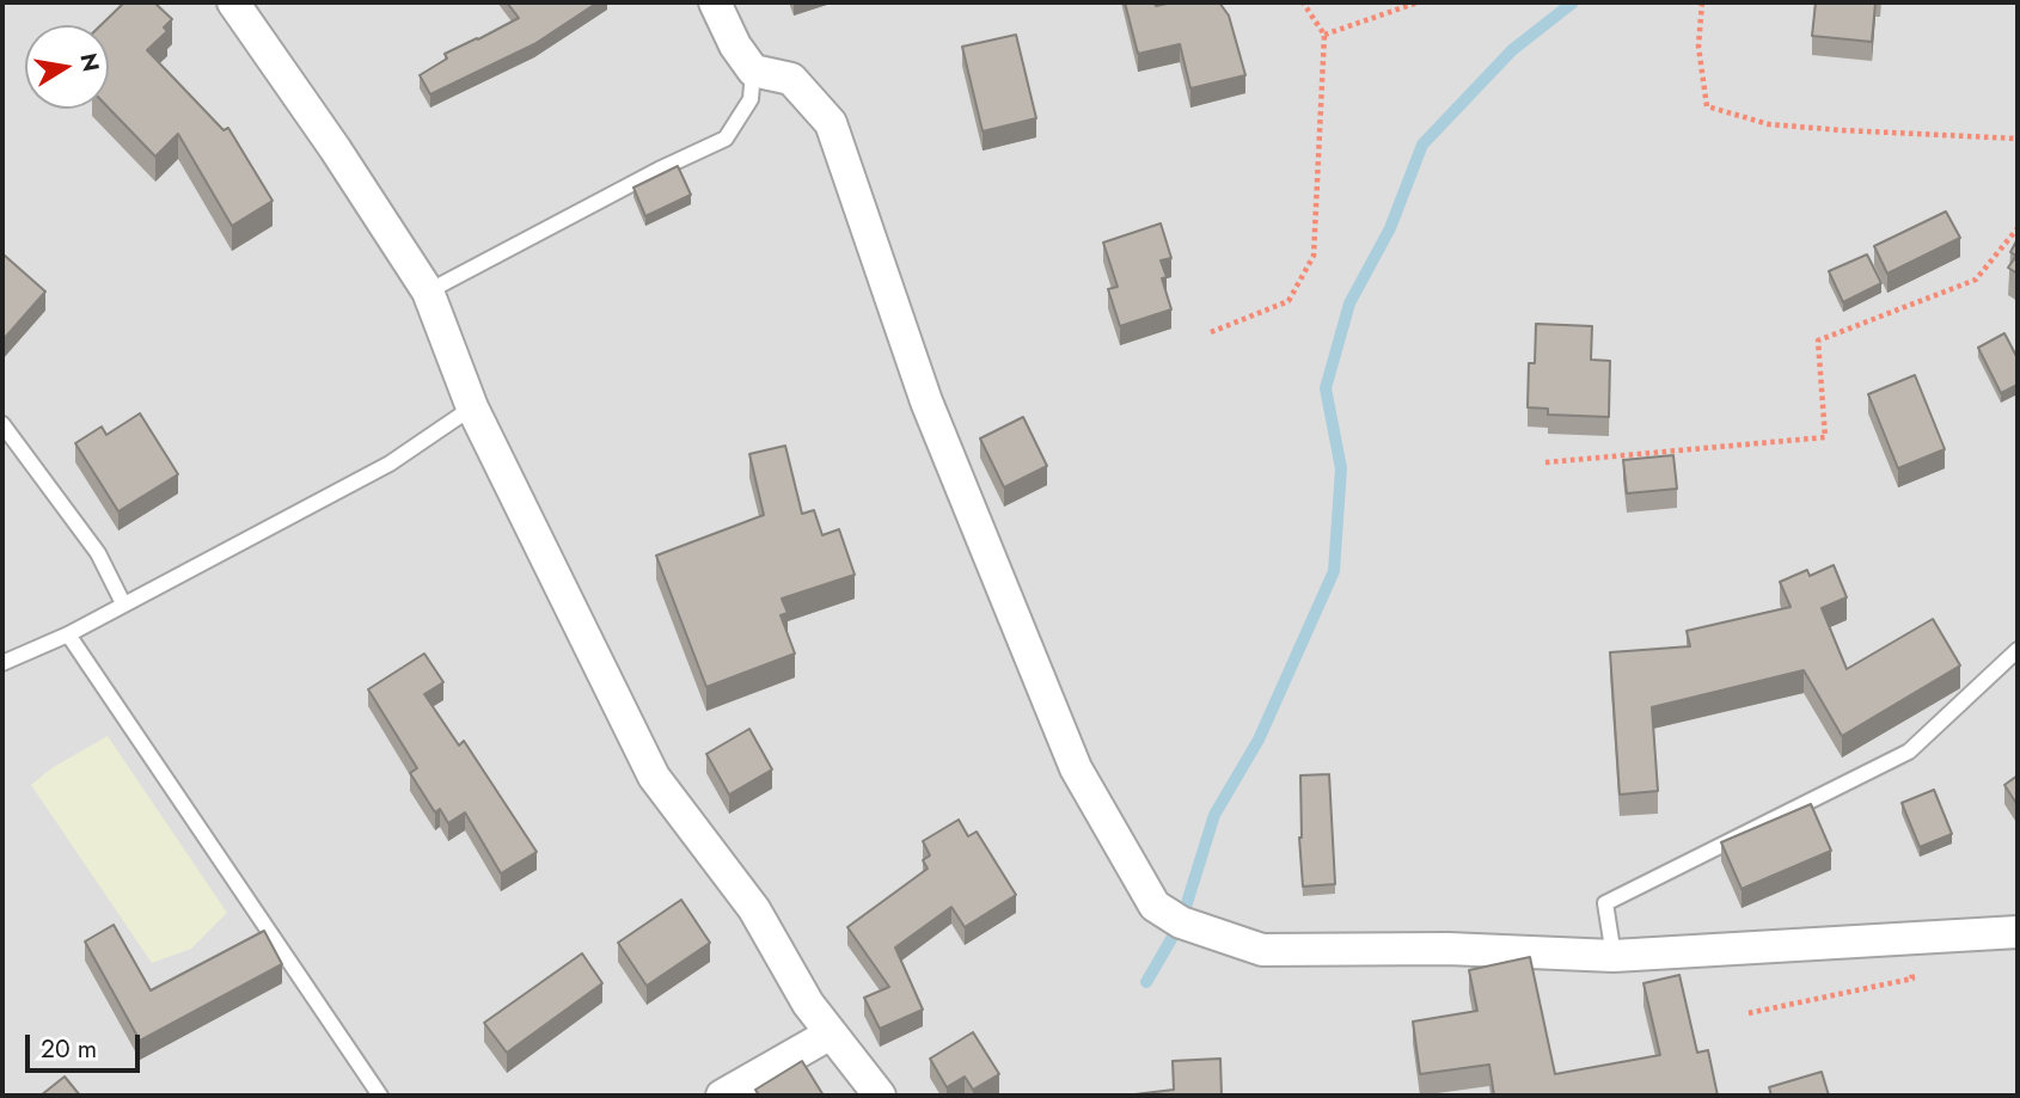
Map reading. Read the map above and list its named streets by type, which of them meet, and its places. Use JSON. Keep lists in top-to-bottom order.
{
  "scale_bar": "20 m",
  "north": "right"
}
